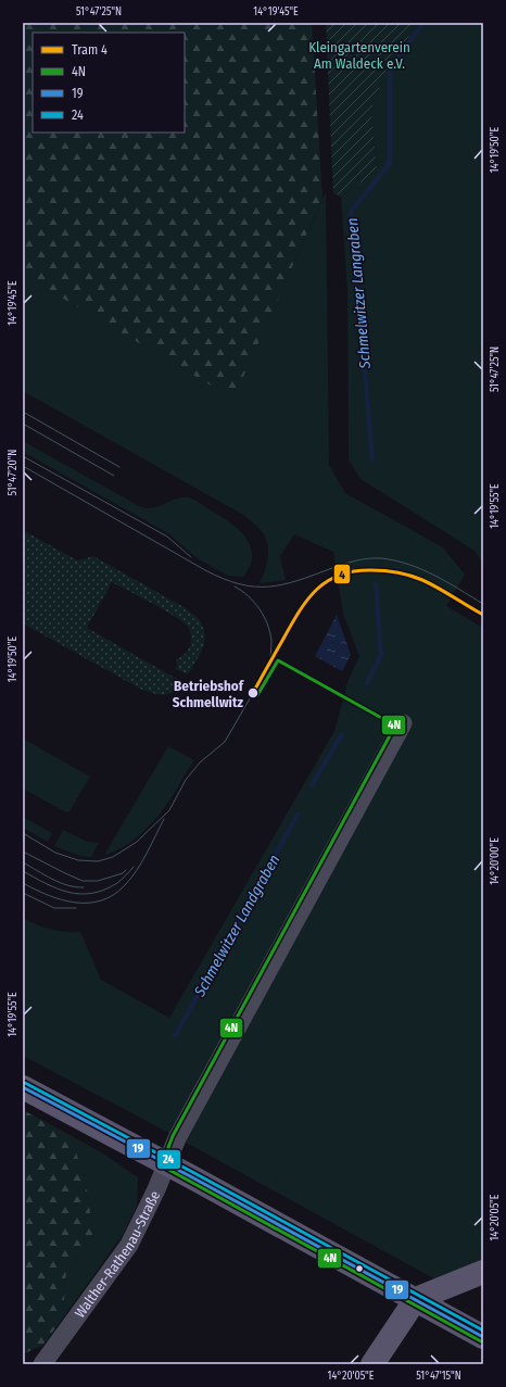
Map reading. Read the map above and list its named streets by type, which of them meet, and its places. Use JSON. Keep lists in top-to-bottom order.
{
  "streets": {
    "street": ["Walther-Rathenau-Straße"]
  },
  "water": ["Schmelwitzer Langraben", "Schmelwitzer Landgraben"],
  "parks": ["Kleingartenverein Am Waldeck e.V."],
  "places": ["Betriebshof Schmellwitz"],
  "lines": [
    "tram line 4",
    "transit line 4N",
    "transit line 24",
    "transit line 19"
  ],
  "legend": [
    "Tram 4",
    "4N",
    "19",
    "24"
  ],
  "coordinates": [
    "51°47'25\"N",
    "14°19'45\"E",
    "14°19'50\"E",
    "51°47'20\"N",
    "14°19'55\"E",
    "14°20'00\"E",
    "14°20'05\"E",
    "51°47'15\"N"
  ]
}
